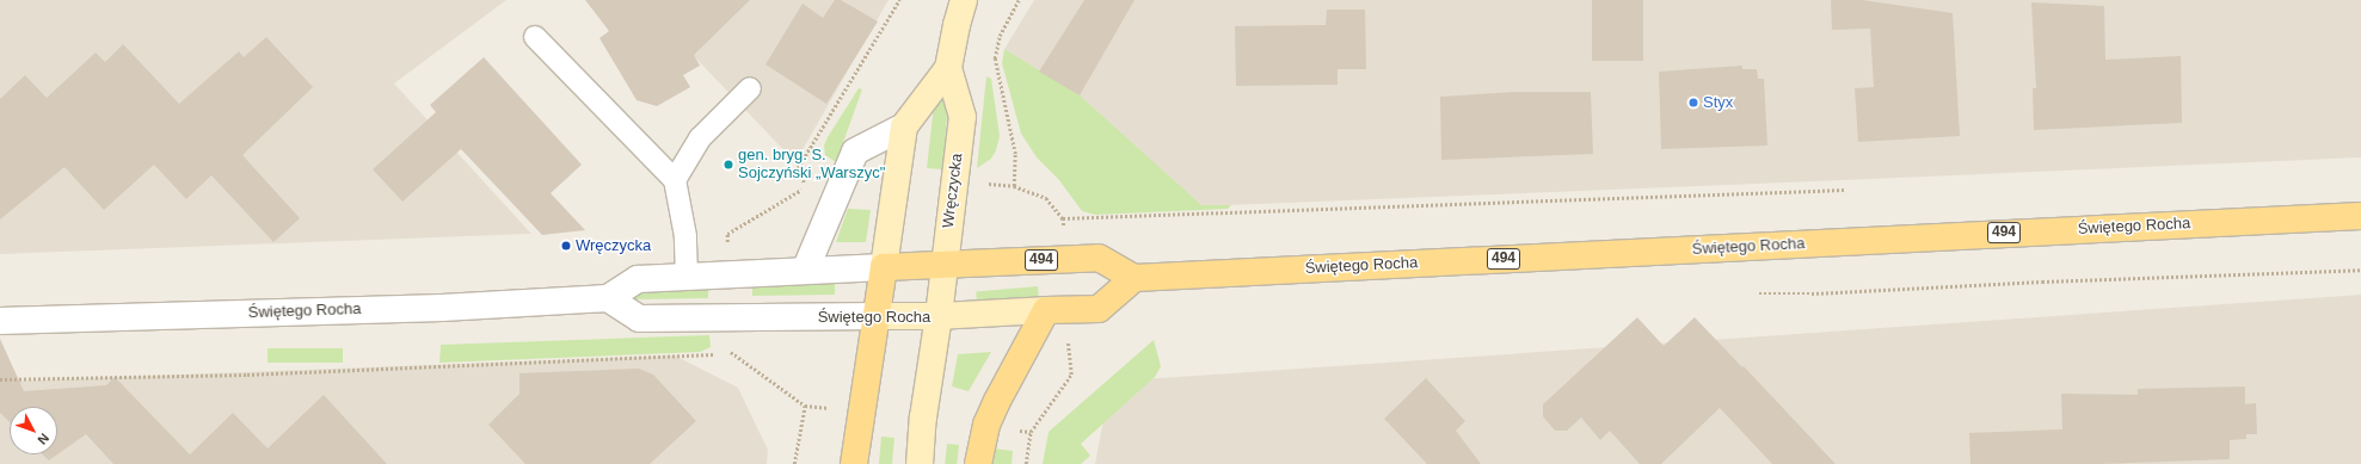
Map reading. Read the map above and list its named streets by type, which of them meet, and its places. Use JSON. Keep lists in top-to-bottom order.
{
  "streets": {
    "main road": ["Wręczycka", "Świętego Rocha", "494"]
  },
  "crossings": [
    ["Wręczycka", "Świętego Rocha"]
  ],
  "places": ["Styx", "gen. bryg. S. Sojczyński „Warszyc\"", "Wręczycka"],
  "north": "bottom right"
}
